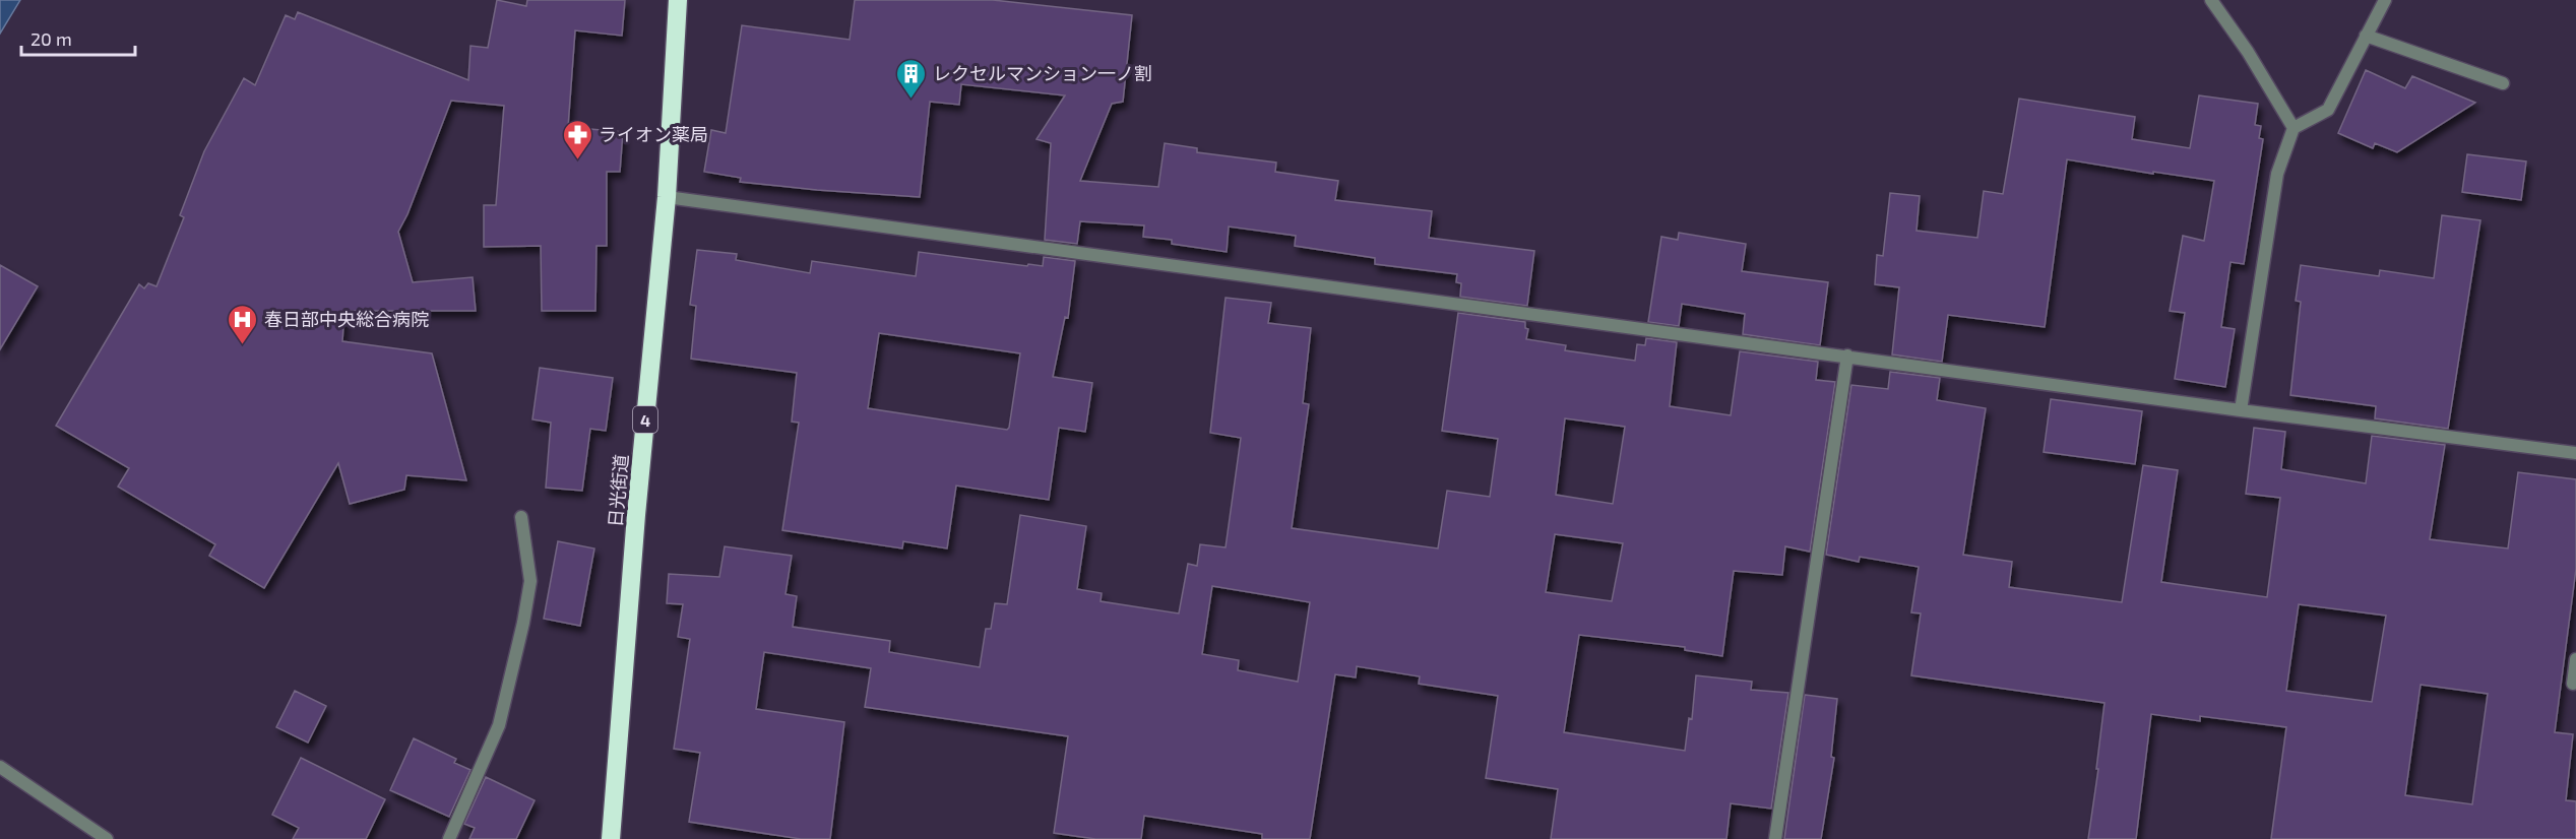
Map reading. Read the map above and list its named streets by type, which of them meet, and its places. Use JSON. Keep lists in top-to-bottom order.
{
  "streets": {
    "highway": ["4", "日光街道"]
  },
  "places": {
    "building": ["レクセルマンション一ノ割"],
    "pharmacy": ["ライオン薬局"],
    "hospital": ["春日部中央総合病院"]
  },
  "scale_bar": "20 m"
}
